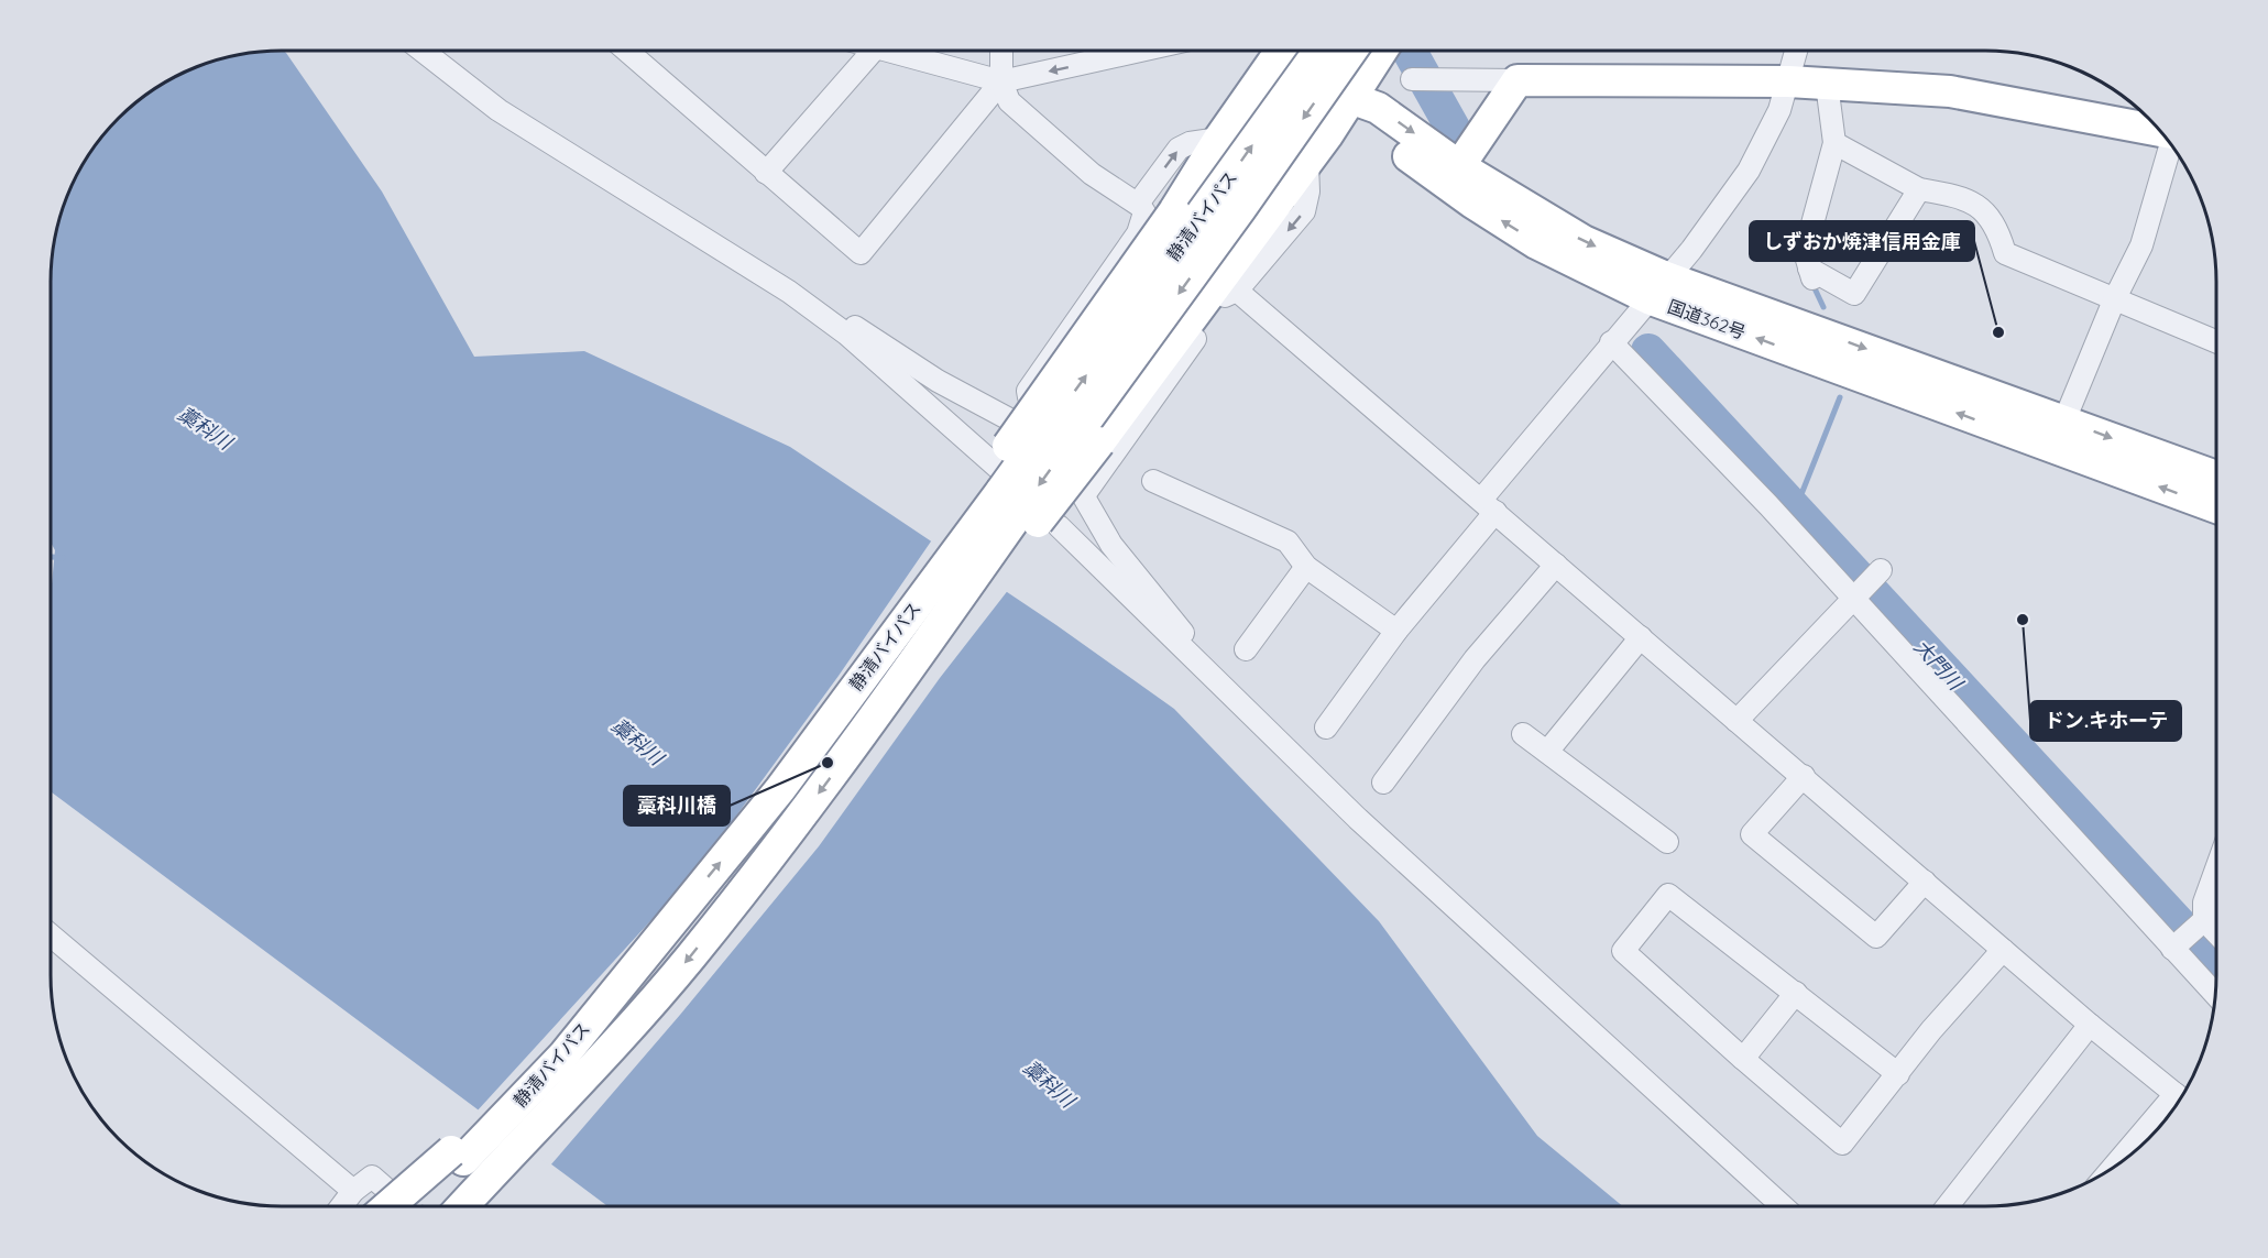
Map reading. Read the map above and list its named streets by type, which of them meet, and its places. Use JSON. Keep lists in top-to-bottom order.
{
  "streets": {
    "highway": ["静清バイパス", "国道362号"]
  },
  "water": ["藁科川", "大門川"],
  "places": ["しずおか焼津信用金庫", "ドン.キホーテ", "藁科川橋"]
}
